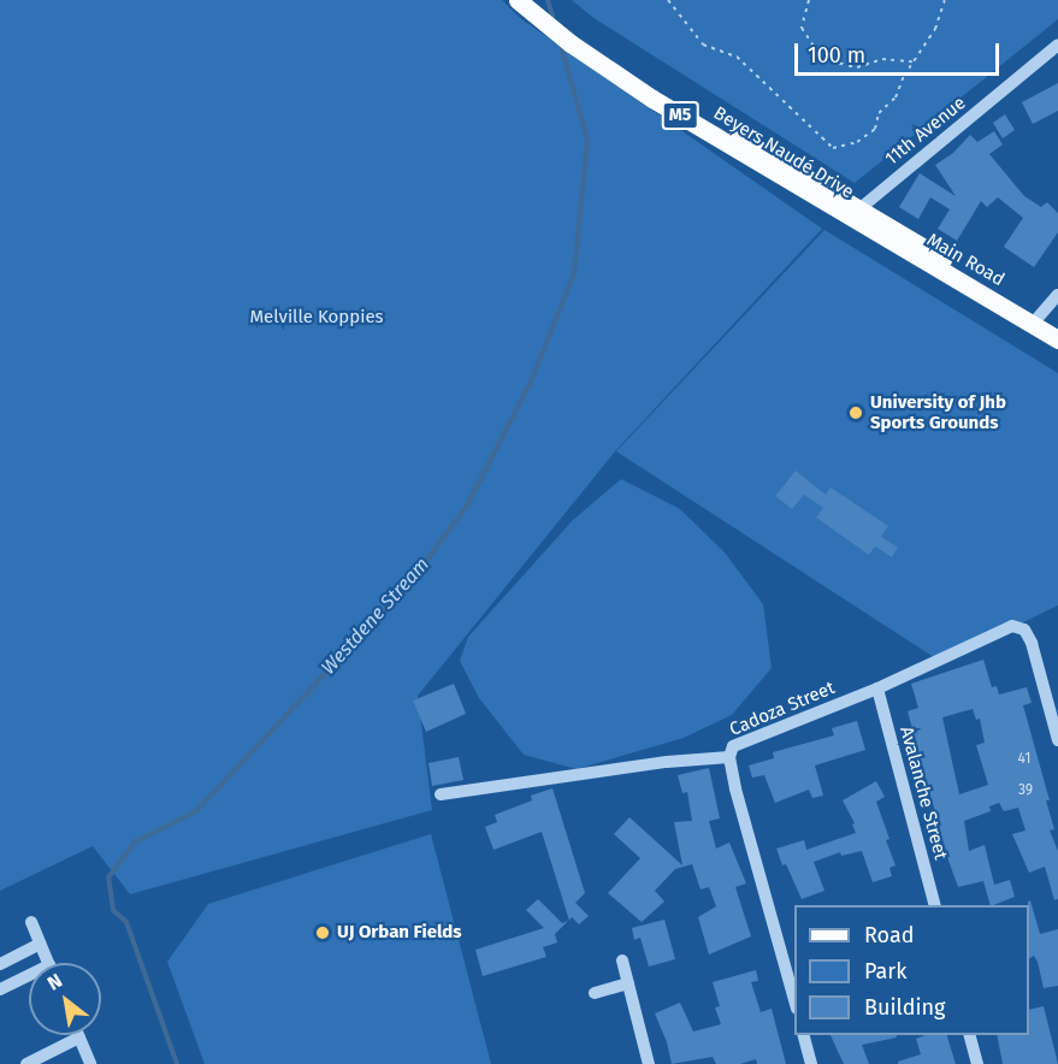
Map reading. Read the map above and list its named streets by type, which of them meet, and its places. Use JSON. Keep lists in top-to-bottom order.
{
  "streets": {
    "main road": ["M5", "Beyers Naudé Drive", "Main Road"],
    "street": ["11th Avenue", "Cadoza Street", "Avalanche Street"]
  },
  "crossings": [
    ["11th Avenue", "Beyers Naudé Drive"],
    ["11th Avenue", "Main Road"],
    ["Beyers Naudé Drive", "Main Road"],
    ["Cadoza Street", "Avalanche Street"]
  ],
  "water": ["Westdene Stream"],
  "parks": ["Melville Koppies"],
  "places": ["University of Jhb Sports Grounds", "UJ Orban Fields"],
  "house_numbers": ["41", "39"],
  "legend": ["Road", "Park", "Building"],
  "scale_bar": "100 m",
  "north": "top left"
}
